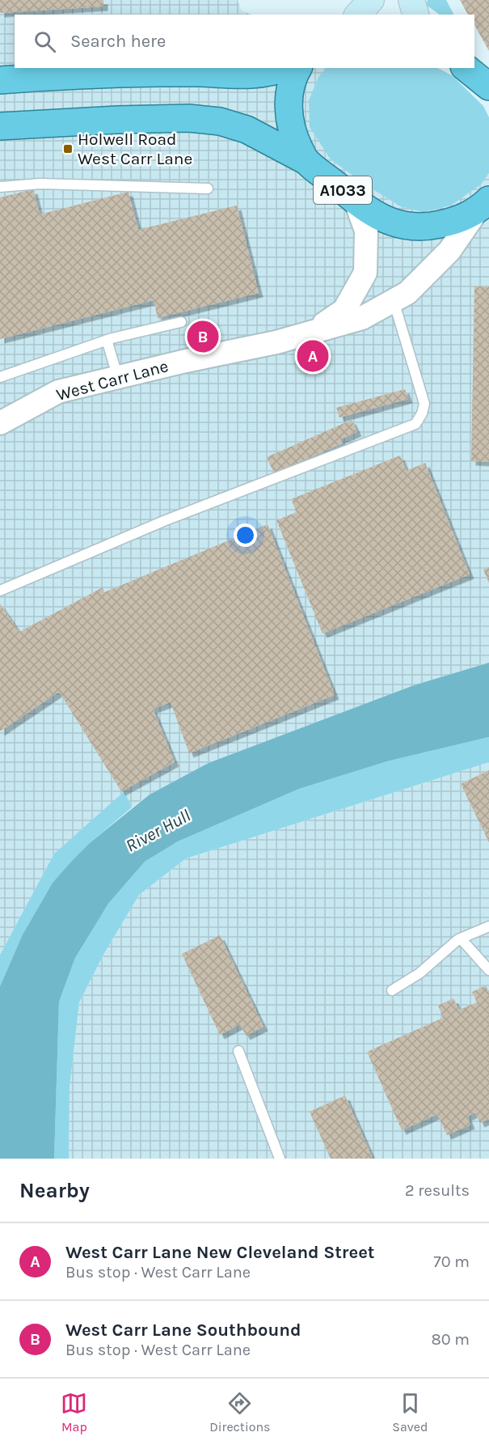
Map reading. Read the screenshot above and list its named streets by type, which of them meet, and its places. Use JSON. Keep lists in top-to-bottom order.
{
  "streets": {
    "highway": ["A1033"],
    "street": ["West Carr Lane"]
  },
  "crossings": [
    ["A1033", "West Carr Lane"]
  ],
  "water": ["River Hull"],
  "places": {
    "transit": ["Holwell Road West Carr Lane"]
  },
  "page": {
    "search": "Search here",
    "pins": ["B", "A"],
    "heading": ["Nearby", "2 results"],
    "list": [
      {
        "mark": "A",
        "name": "West Carr Lane New Cleveland Street",
        "note": "Bus stop · West Carr Lane",
        "value": "70 m"
      },
      {
        "mark": "B",
        "name": "West Carr Lane Southbound",
        "note": "Bus stop · West Carr Lane",
        "value": "80 m"
      }
    ],
    "nav": ["Map", "Directions", "Saved"]
  }
}
